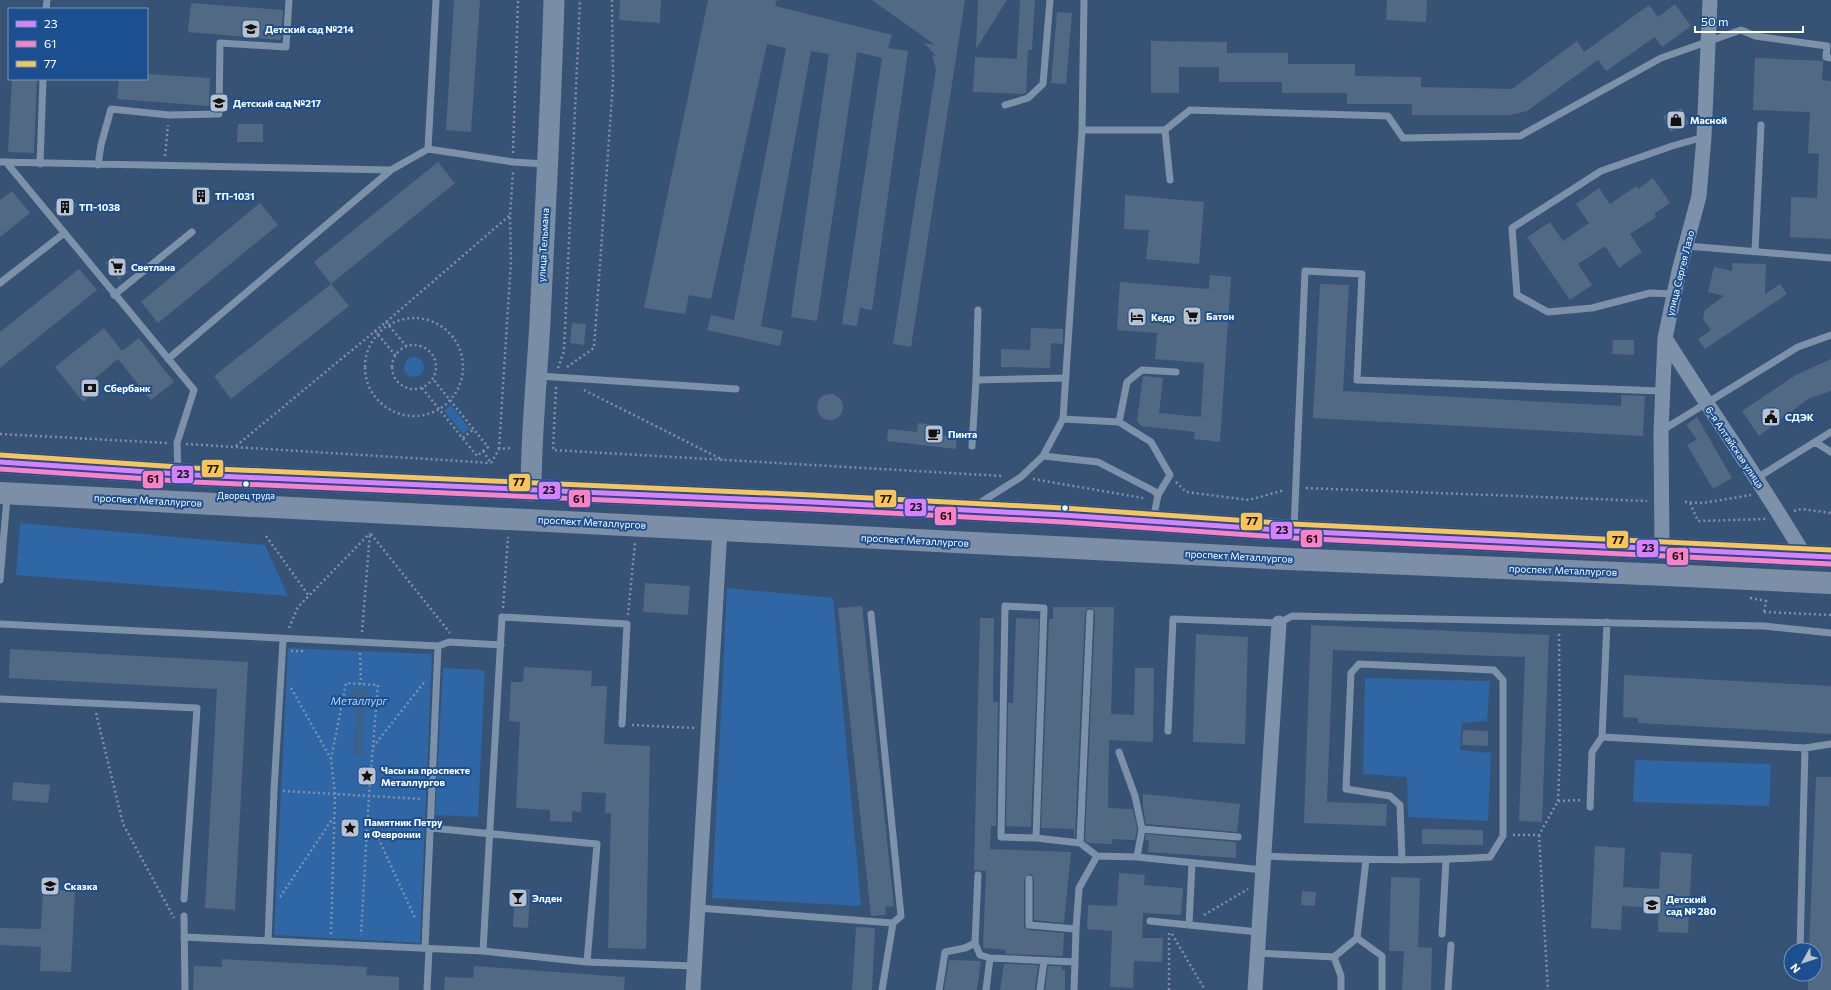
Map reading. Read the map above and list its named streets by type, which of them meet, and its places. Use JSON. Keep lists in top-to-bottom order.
{
  "streets": {
    "main road": ["улица Тельмана", "проспект Металлургов"],
    "street": ["улица Сергея Лазо", "6-я Алтайская улица"]
  },
  "crossings": [
    ["улица Сергея Лазо", "6-я Алтайская улица"]
  ],
  "water": ["Металлург"],
  "places": {
    "school or university": [
      "Детский сад №214",
      "Детский сад №217",
      "Сказка",
      "Детский сад № 280"
    ],
    "shop": ["Масной"],
    "building": ["ТП-1031", "ТП-1038"],
    "supermarket": ["Светлана", "Батон"],
    "hotel": ["Кедр"],
    "bank": ["Сбербанк"],
    "public building": ["СДЭК"],
    "cafe": ["Пинта"],
    "other": ["Дворец труда"],
    "place": ["Часы на проспекте Металлургов", "Памятник Петру и Февронии"],
    "bar": ["Элден"]
  },
  "lines": ["transit line 77", "transit line 23", "transit line 61"],
  "legend": ["23", "61", "77"],
  "scale_bar": "50 m",
  "north": "bottom left"
}
